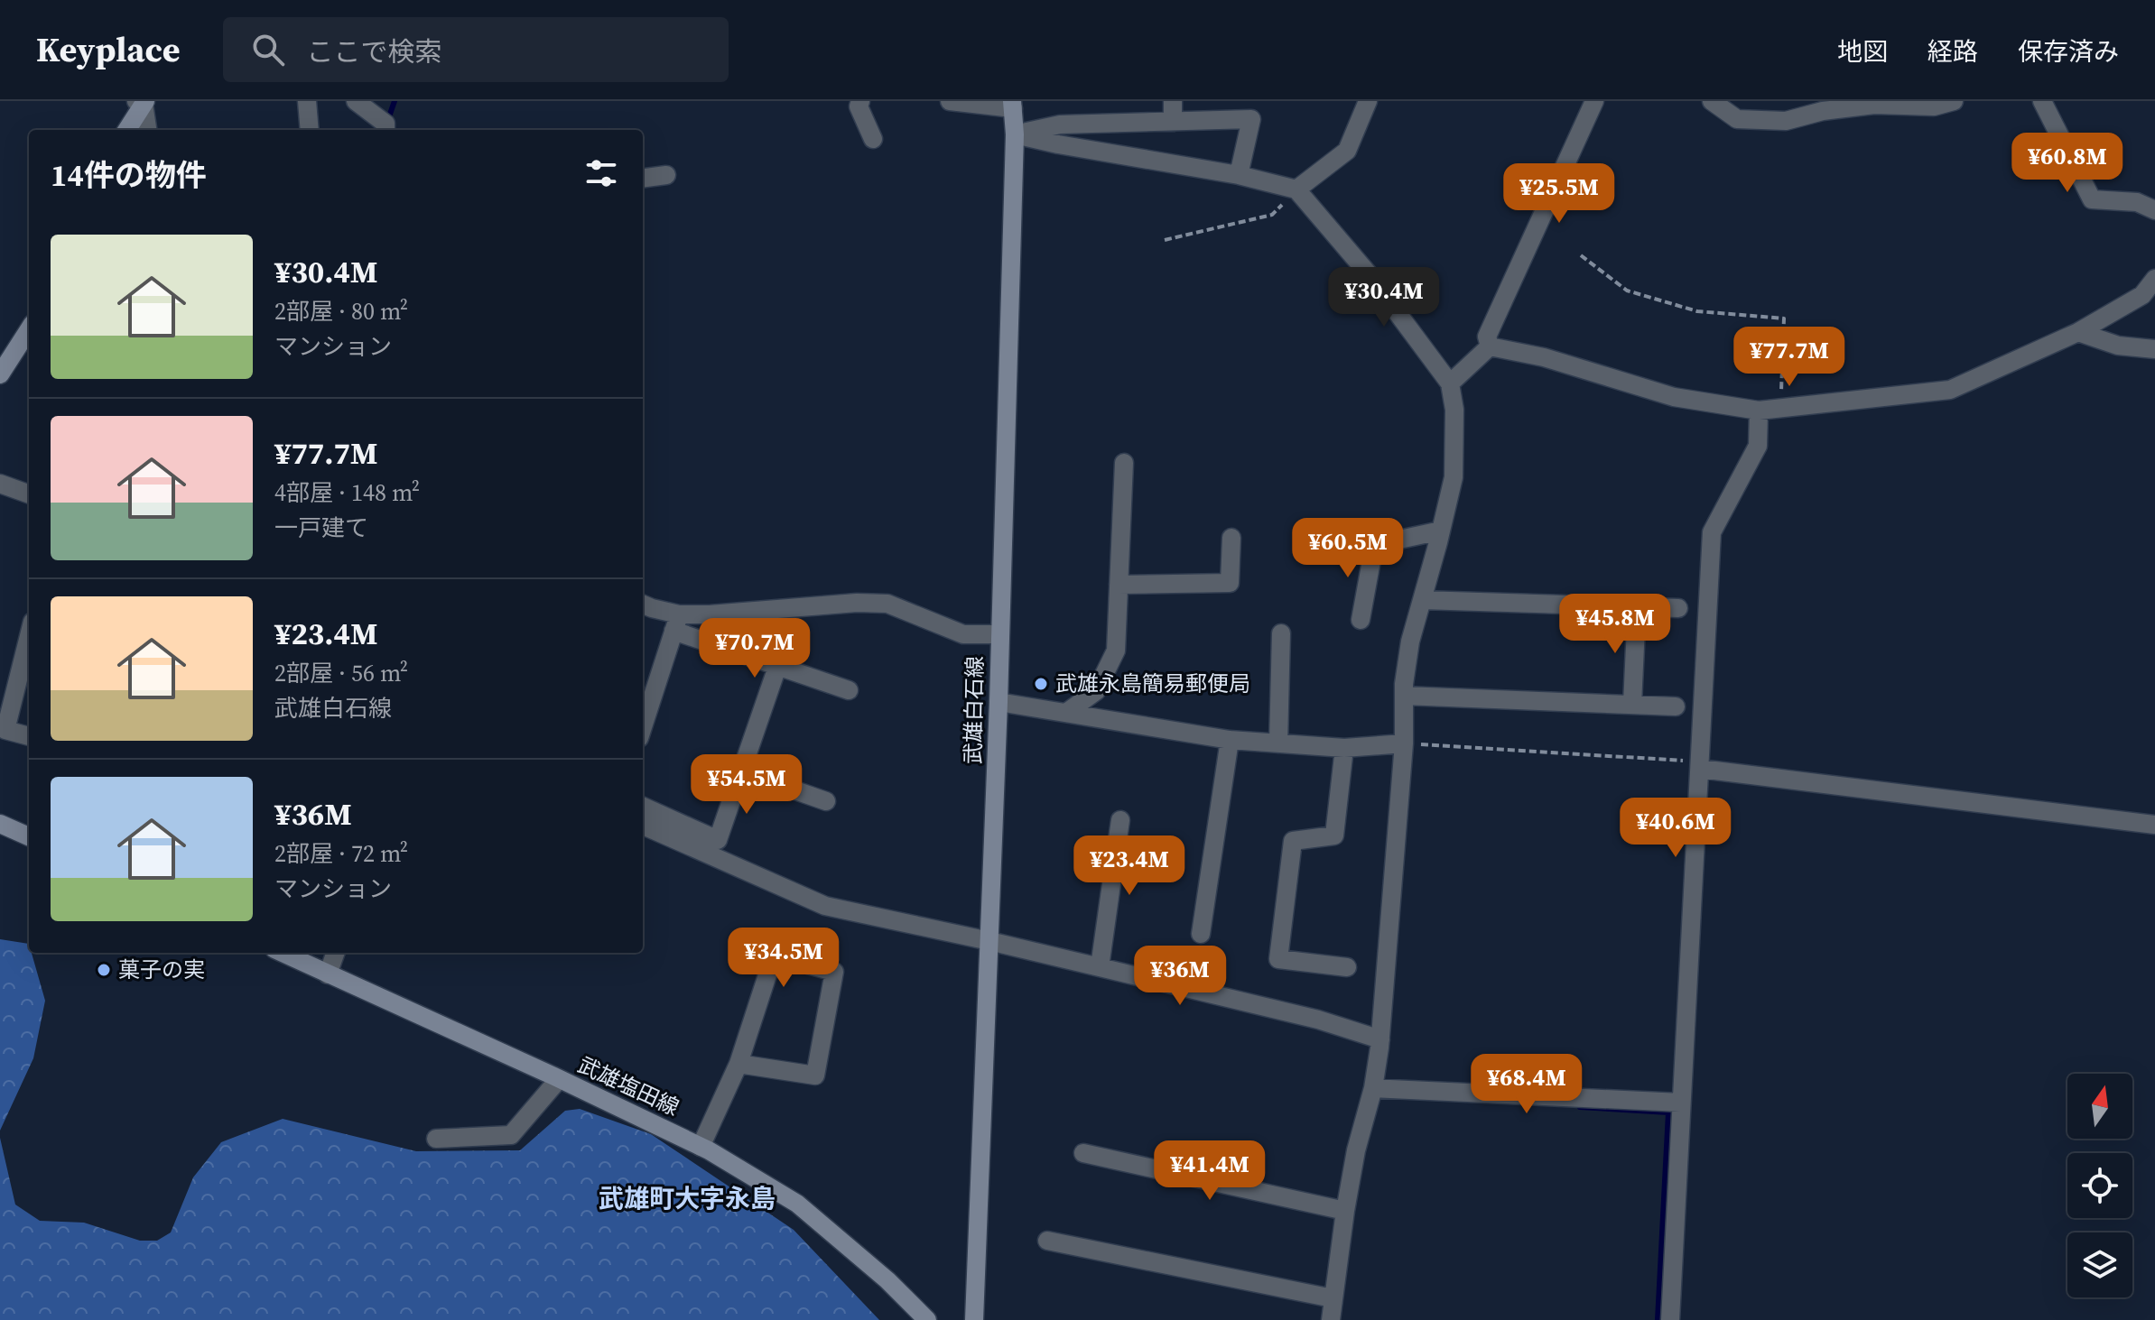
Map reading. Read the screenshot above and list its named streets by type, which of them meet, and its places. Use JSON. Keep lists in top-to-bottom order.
{
  "streets": {
    "main road": ["武雄白石線", "武雄塩田線"]
  },
  "districts": ["武雄町大字永島"],
  "places": ["武雄永島簡易郵便局", "菓子の実"],
  "north": "top",
  "page": {
    "header": "Keyplace",
    "search": "ここで検索",
    "nav": ["地図", "経路", "保存済み"],
    "heading": "14件の物件",
    "price": [
      "¥60.8M",
      "¥25.5M",
      "¥30.4M",
      "¥77.7M",
      "¥60.5M",
      "¥45.8M",
      "¥70.7M",
      "¥54.5M",
      "¥40.6M",
      "¥23.4M",
      "¥34.5M",
      "¥36M",
      "¥68.4M",
      "¥41.4M"
    ],
    "list": [
      {
        "name": "¥30.4M",
        "note": "2部屋 · 80 m² · マンション"
      },
      {
        "name": "¥77.7M",
        "note": "4部屋 · 148 m² · 一戸建て"
      },
      {
        "name": "¥23.4M",
        "note": "2部屋 · 56 m² · 武雄白石線"
      },
      {
        "name": "¥36M",
        "note": "2部屋 · 72 m² · マンション"
      }
    ]
  }
}
